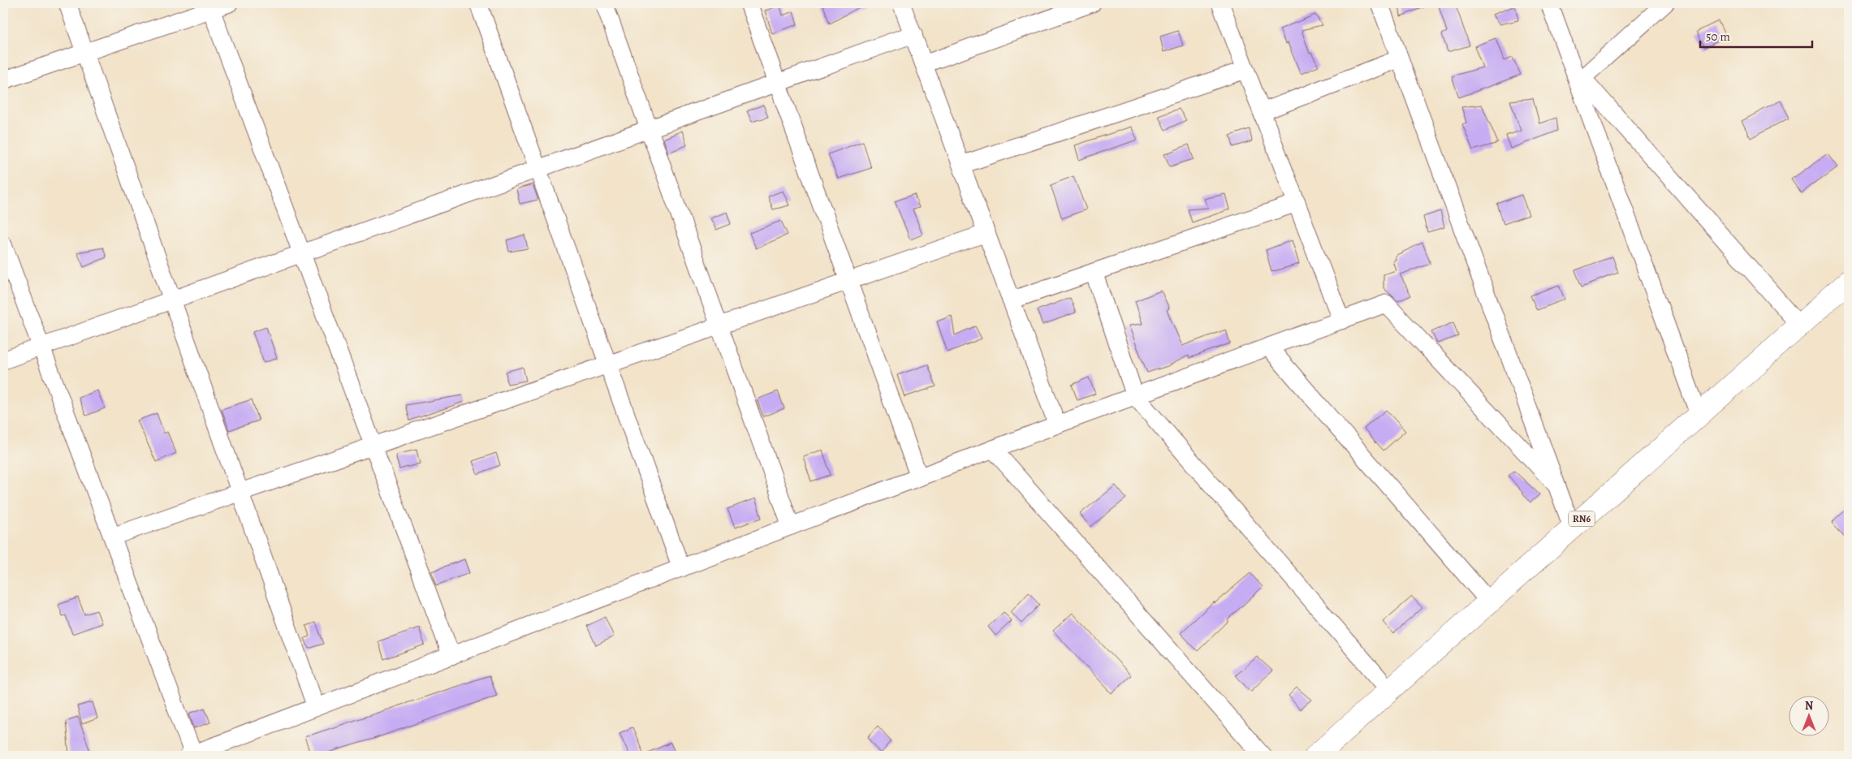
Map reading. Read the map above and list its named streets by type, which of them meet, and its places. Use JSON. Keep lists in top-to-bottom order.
{
  "streets": {
    "main road": ["RN6"]
  },
  "scale_bar": "50 m",
  "north": "top"
}
